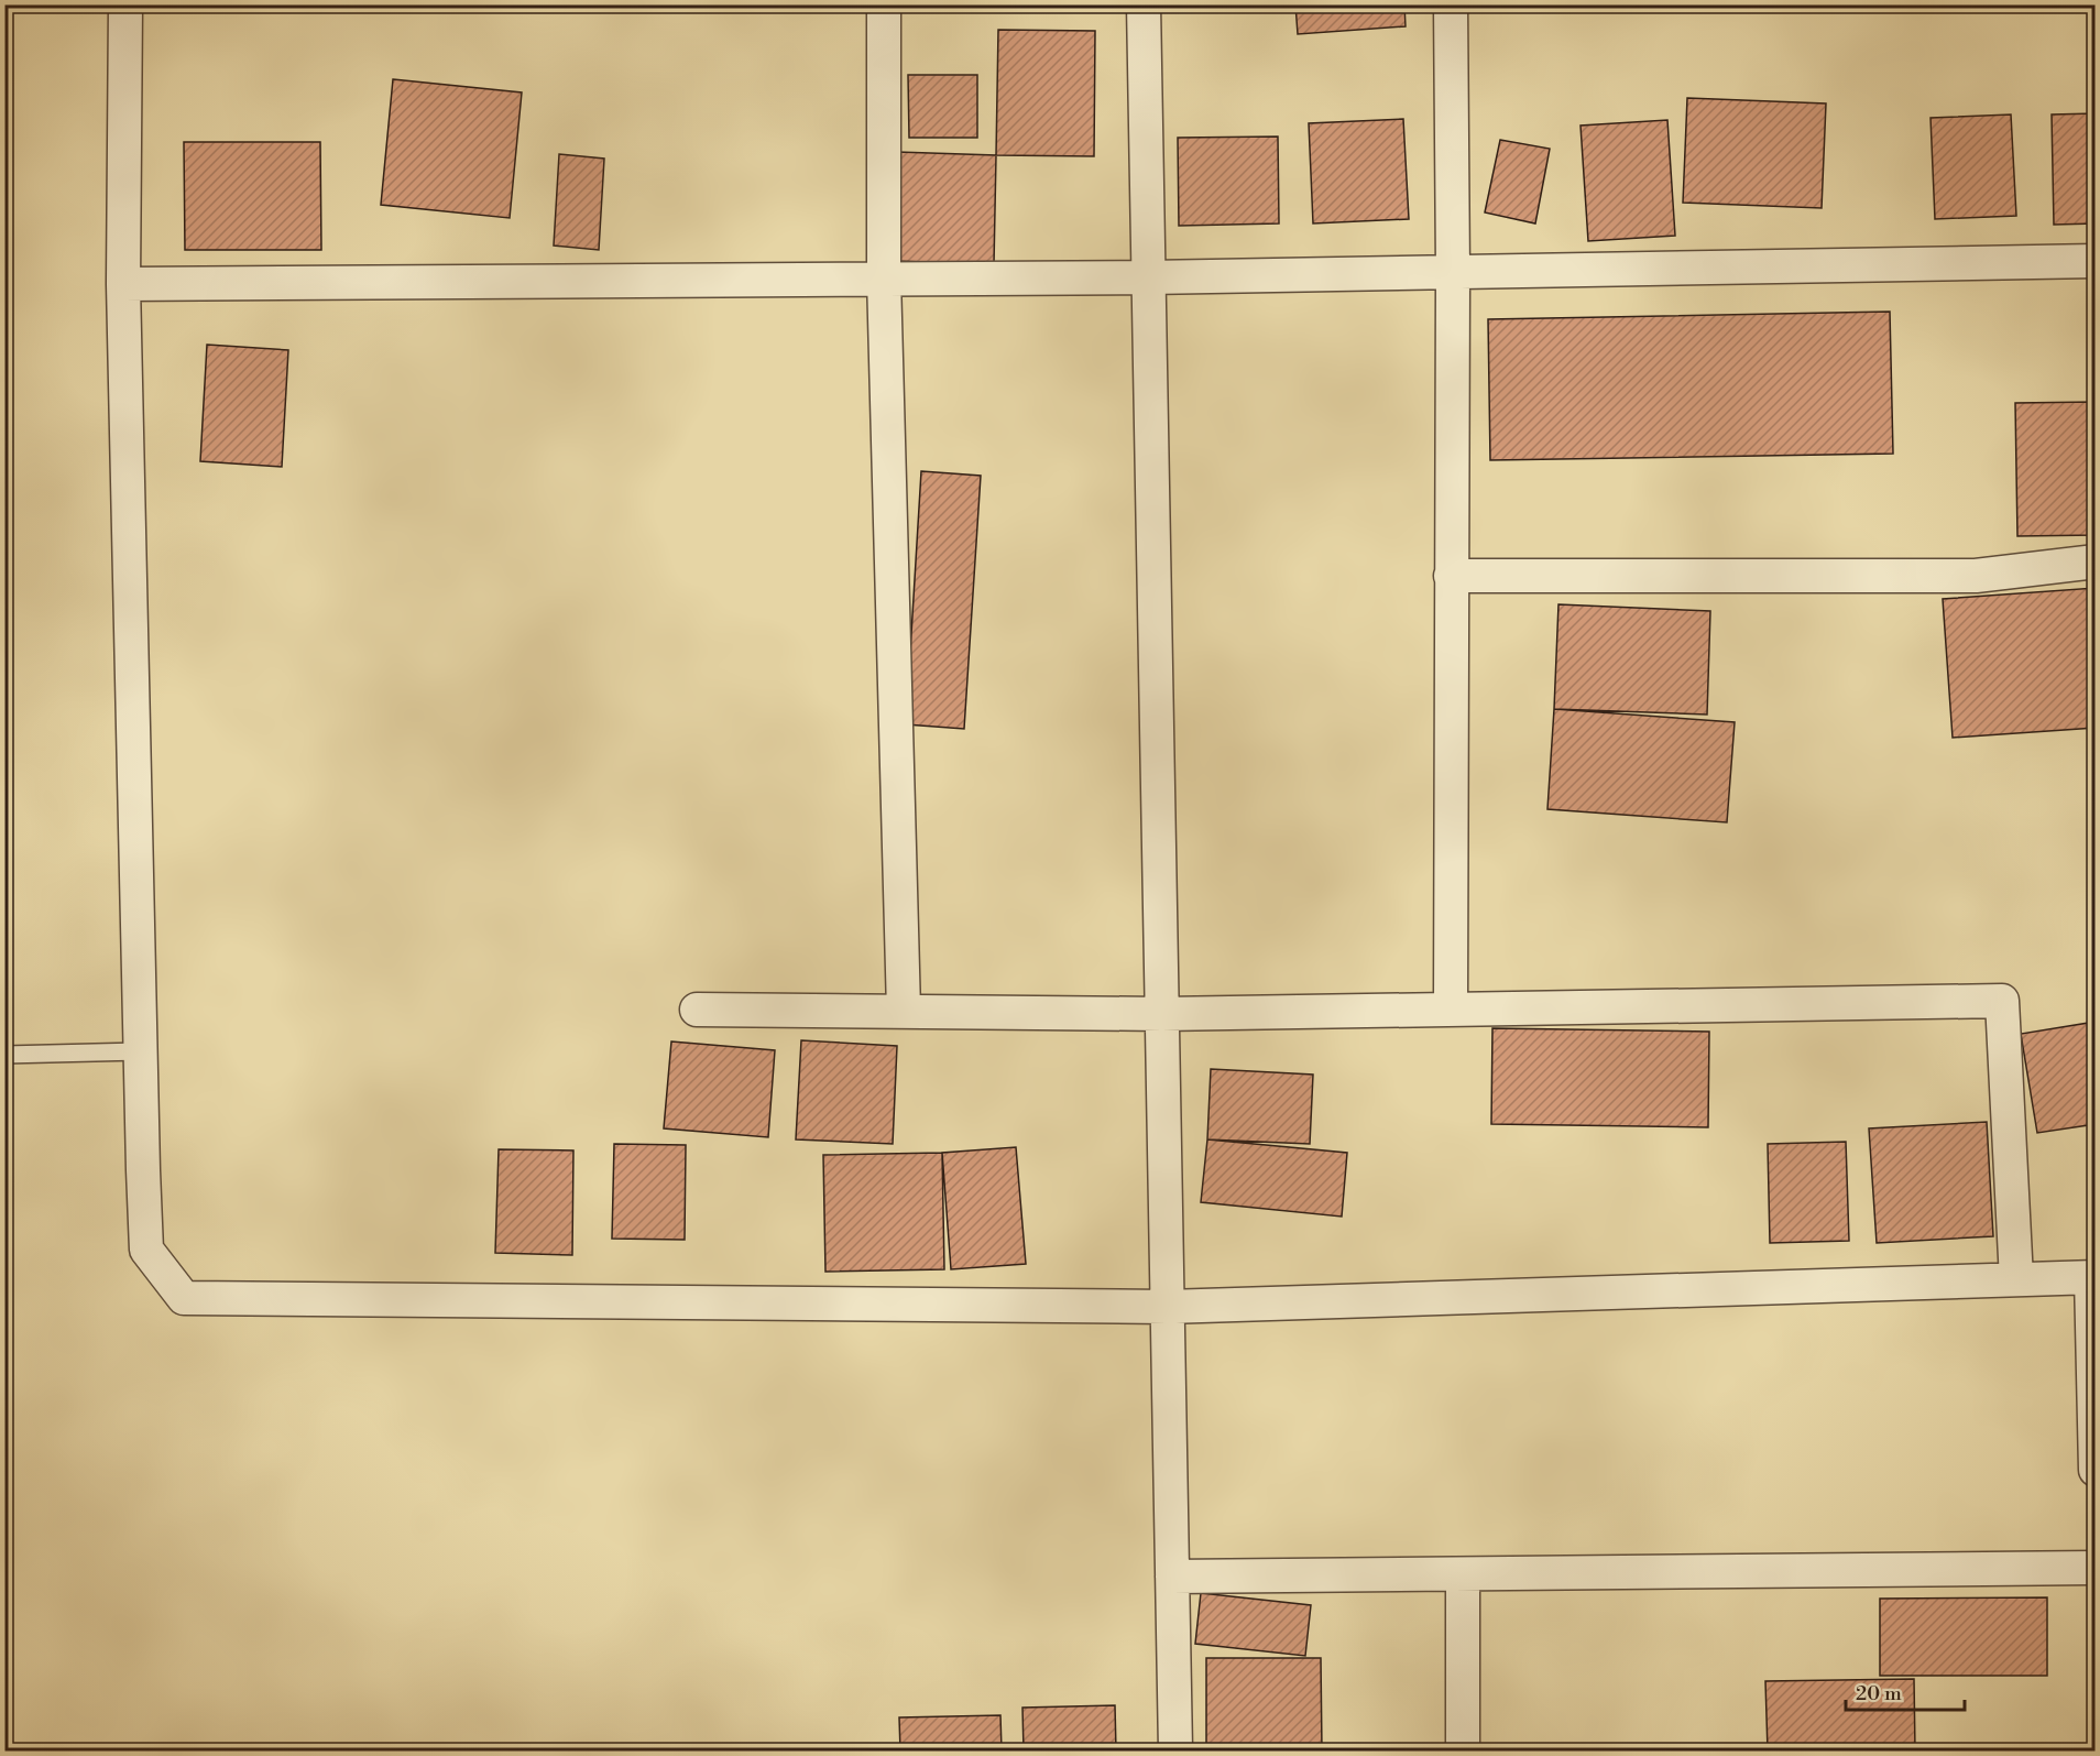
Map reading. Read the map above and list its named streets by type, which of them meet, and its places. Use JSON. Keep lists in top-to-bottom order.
{
  "scale_bar": "20 m"
}
